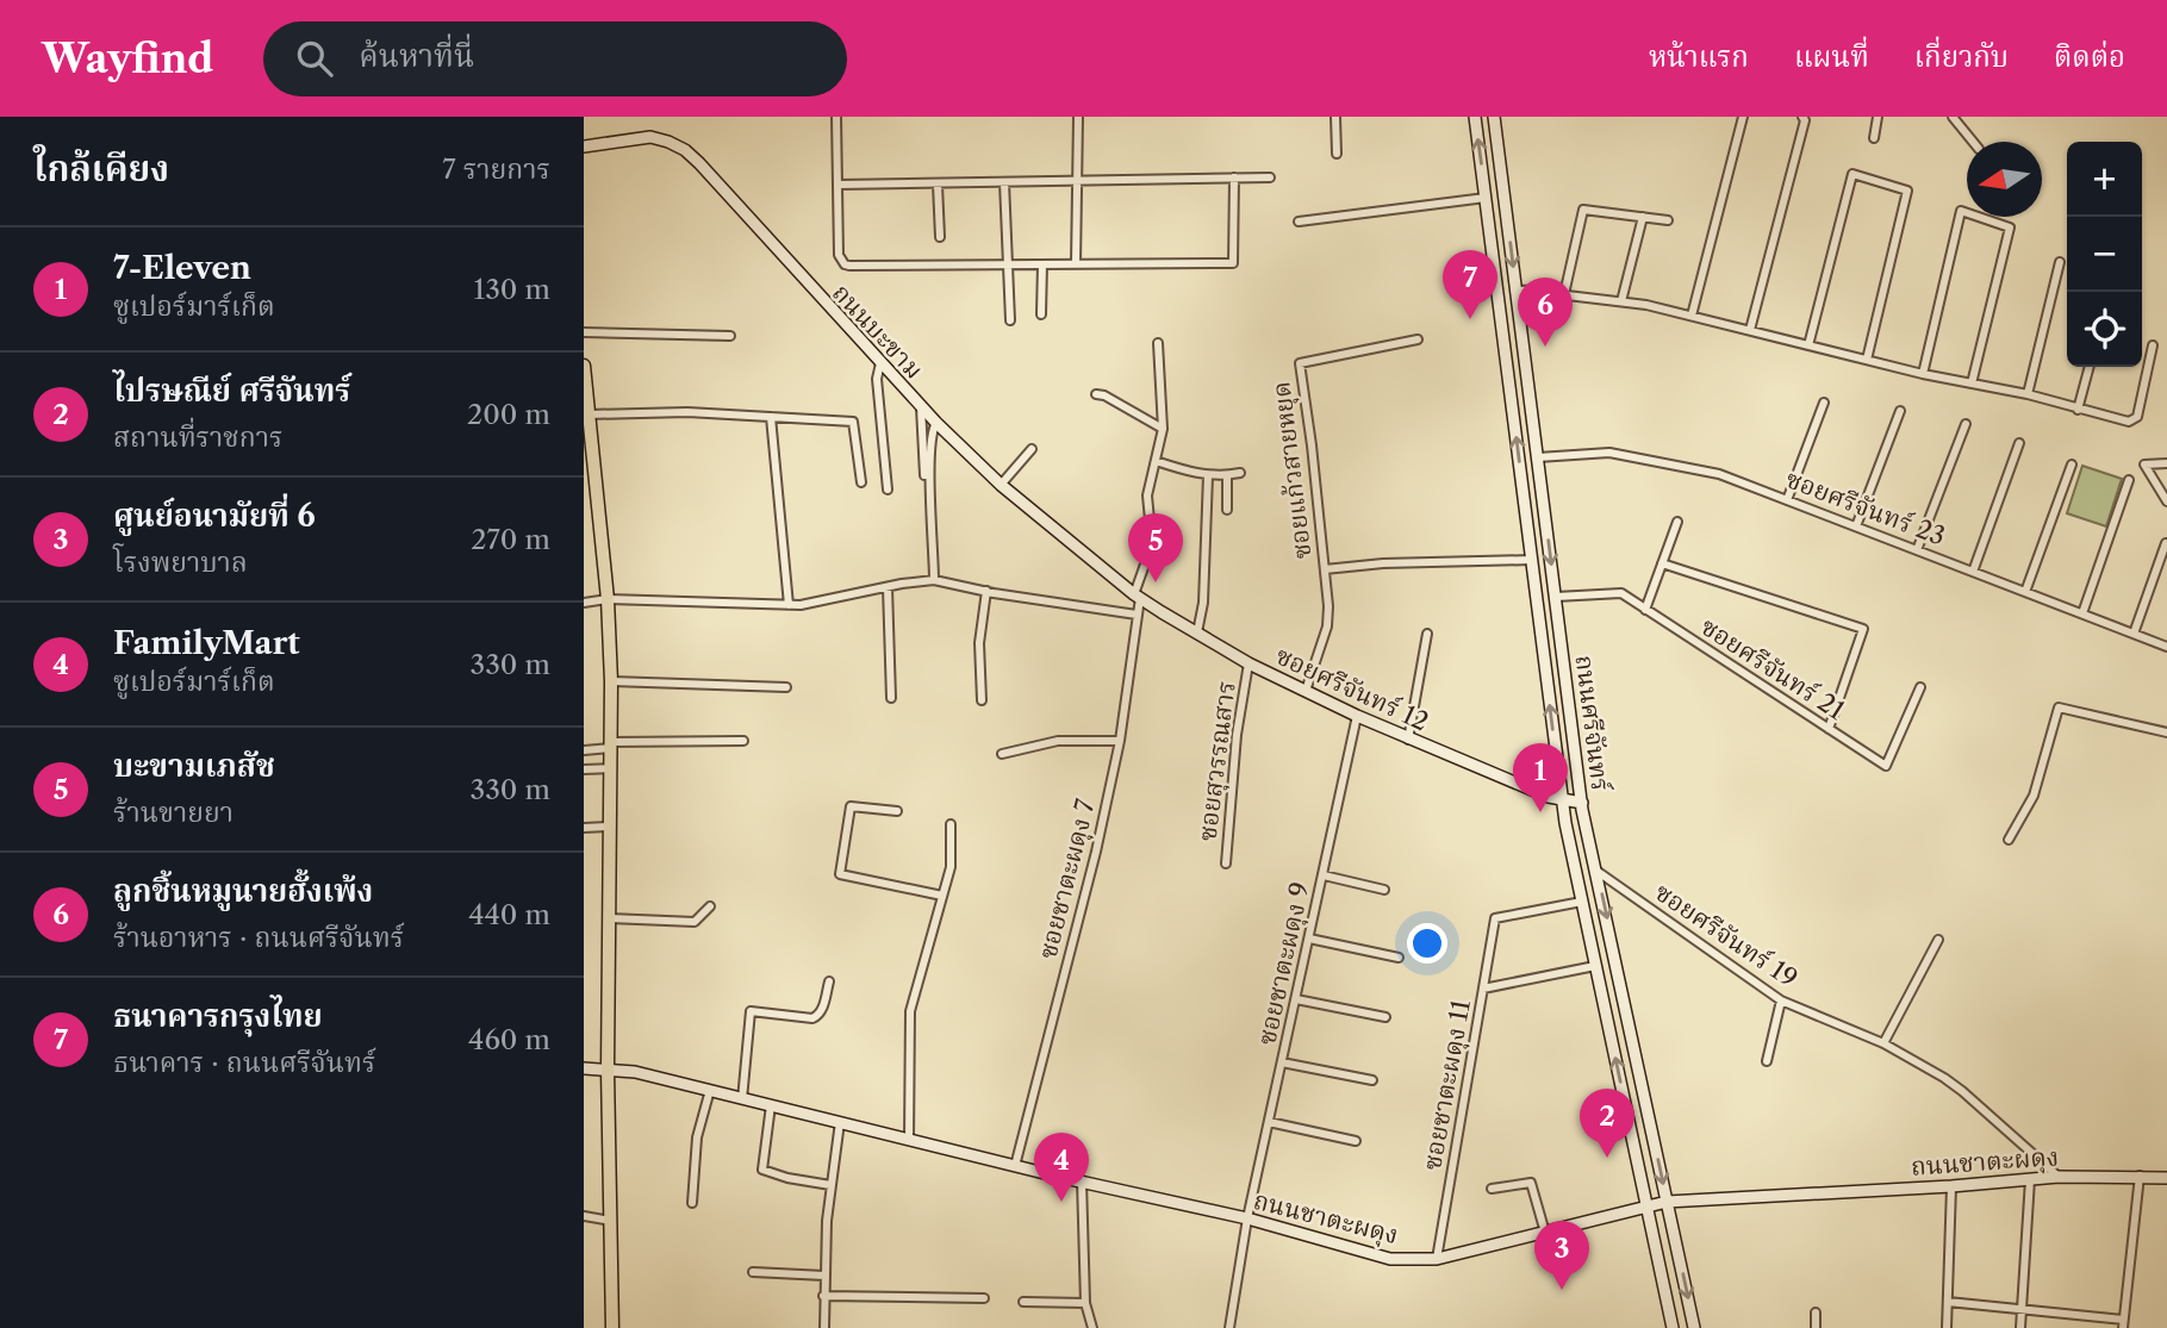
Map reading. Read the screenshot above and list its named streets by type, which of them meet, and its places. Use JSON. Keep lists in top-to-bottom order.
{
  "streets": {
    "street": [
      "ถนนบะขาม",
      "ซอยแก้วสายหยุด",
      "ซอยศรีจันทร์ 23",
      "ซอยศรีจันทร์ 21",
      "ซอยศรีจันทร์ 12",
      "ถนนศรีจันทร์",
      "ซอยสุวรรณสาร",
      "ซอยชาตะผดุง 7",
      "ซอยศรีจันทร์ 19",
      "ซอยชาตะผดุง 9",
      "ซอยชาตะผดุง 11",
      "ถนนชาตะผดุง"
    ]
  },
  "crossings": [
    ["ถนนบะขาม", "ซอยศรีจันทร์ 12"],
    ["ถนนบะขาม", "ซอยชาตะผดุง 7"],
    ["ซอยแก้วสายหยุด", "ซอยศรีจันทร์ 12"],
    ["ซอยศรีจันทร์ 23", "ถนนศรีจันทร์"],
    ["ซอยศรีจันทร์ 21", "ถนนศรีจันทร์"],
    ["ซอยศรีจันทร์ 12", "ถนนศรีจันทร์"],
    ["ซอยศรีจันทร์ 12", "ซอยสุวรรณสาร"],
    ["ซอยศรีจันทร์ 12", "ซอยชาตะผดุง 7"],
    ["ซอยศรีจันทร์ 12", "ซอยชาตะผดุง 9"],
    ["ถนนศรีจันทร์", "ซอยศรีจันทร์ 19"],
    ["ถนนศรีจันทร์", "ซอยชาตะผดุง 11"],
    ["ถนนศรีจันทร์", "ถนนชาตะผดุง"],
    ["ซอยชาตะผดุง 7", "ถนนชาตะผดุง"],
    ["ซอยศรีจันทร์ 19", "ถนนชาตะผดุง"],
    ["ซอยชาตะผดุง 9", "ถนนชาตะผดุง"],
    ["ซอยชาตะผดุง 11", "ถนนชาตะผดุง"]
  ],
  "north": "left",
  "page": {
    "header": "Wayfind",
    "search": "ค้นหาที่นี่",
    "nav": [
      "หน้าแรก",
      "แผนที่",
      "เกี่ยวกับ",
      "ติดต่อ"
    ],
    "heading": ["ใกล้เคียง", "7 รายการ"],
    "map_buttons": ["+", "−"],
    "list": [
      {
        "mark": "1",
        "name": "7-Eleven",
        "note": "ซูเปอร์มาร์เก็ต",
        "value": "130 m"
      },
      {
        "mark": "2",
        "name": "ไปรษณีย์ ศรีจันทร์",
        "note": "สถานที่ราชการ",
        "value": "200 m"
      },
      {
        "mark": "3",
        "name": "ศูนย์อนามัยที่ 6",
        "note": "โรงพยาบาล",
        "value": "270 m"
      },
      {
        "mark": "4",
        "name": "FamilyMart",
        "note": "ซูเปอร์มาร์เก็ต",
        "value": "330 m"
      },
      {
        "mark": "5",
        "name": "บะขามเภสัช",
        "note": "ร้านขายยา",
        "value": "330 m"
      },
      {
        "mark": "6",
        "name": "ลูกชิ้นหมูนายฮั้งเพ้ง",
        "note": "ร้านอาหาร · ถนนศรีจันทร์",
        "value": "440 m"
      },
      {
        "mark": "7",
        "name": "ธนาคารกรุงไทย",
        "note": "ธนาคาร · ถนนศรีจันทร์",
        "value": "460 m"
      }
    ],
    "pins": [
      "7",
      "6",
      "5",
      "1",
      "2",
      "4",
      "3"
    ]
  }
}
